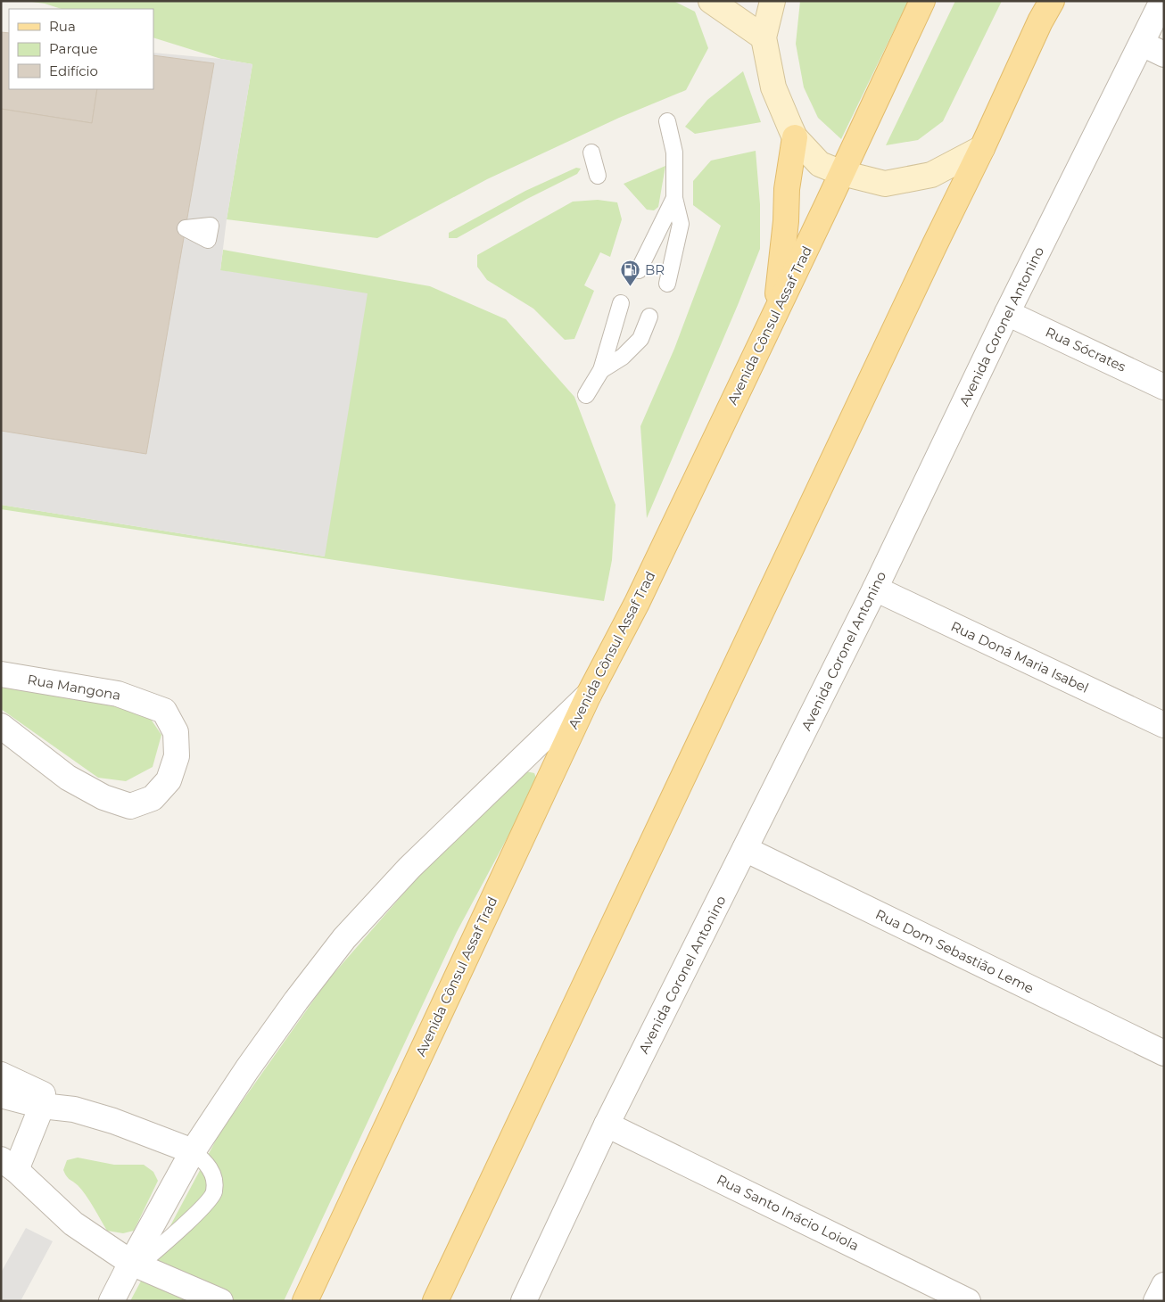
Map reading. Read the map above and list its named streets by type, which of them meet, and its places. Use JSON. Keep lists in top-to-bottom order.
{
  "streets": {
    "main road": ["Avenida Cônsul Assaf Trad"],
    "street": [
      "Avenida Coronel Antonino",
      "Rua Sócrates",
      "Rua Doná Maria Isabel",
      "Rua Mangona",
      "Rua Dom Sebastião Leme",
      "Rua Santo Inácio Loiola"
    ]
  },
  "crossings": [
    ["Avenida Coronel Antonino", "Rua Sócrates"],
    ["Avenida Coronel Antonino", "Rua Doná Maria Isabel"],
    ["Avenida Coronel Antonino", "Rua Dom Sebastião Leme"],
    ["Avenida Coronel Antonino", "Rua Santo Inácio Loiola"]
  ],
  "places": {
    "fuel station": ["BR"]
  },
  "legend": ["Rua", "Parque", "Edifício"]
}
